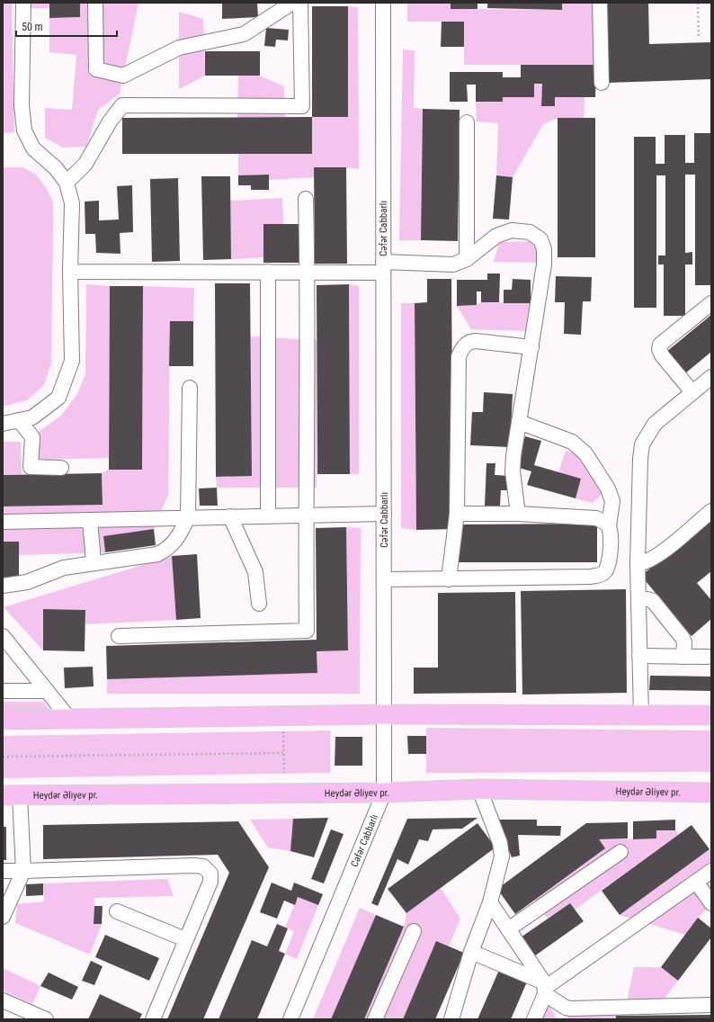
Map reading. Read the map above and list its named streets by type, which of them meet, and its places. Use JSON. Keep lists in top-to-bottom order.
{
  "streets": {
    "main road": ["Heydər Əliyev pr."],
    "street": ["Cəfər Cabbarlı"]
  },
  "crossings": [
    ["Cəfər Cabbarlı", "Heydər Əliyev pr."]
  ],
  "scale_bar": "50 m"
}
